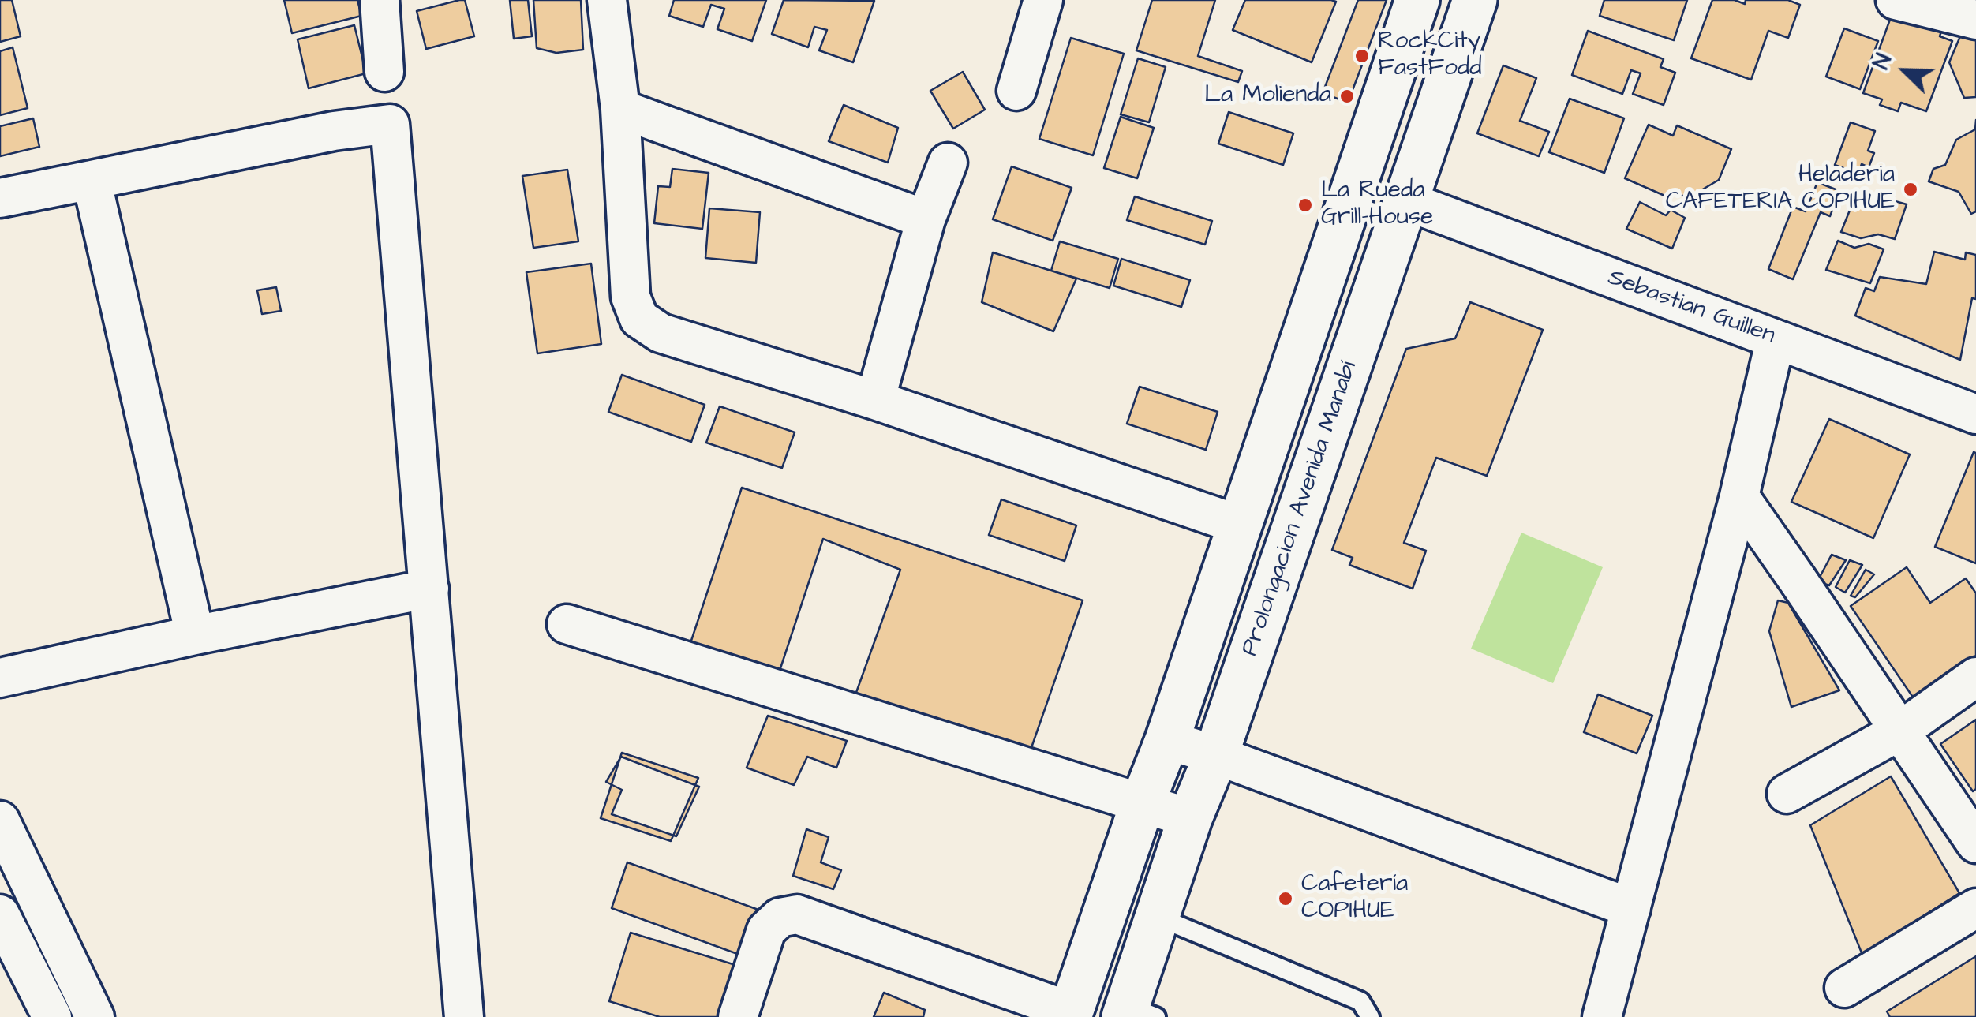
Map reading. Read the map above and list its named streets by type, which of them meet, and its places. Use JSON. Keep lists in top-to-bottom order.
{
  "streets": {
    "main road": ["Prolongacion Avenida Manabí"],
    "street": ["Sebastian Guillen"]
  },
  "crossings": [
    ["Sebastian Guillen", "Prolongacion Avenida Manabí"]
  ],
  "places": [
    "RockCity FastFodd",
    "La Molienda",
    "Heladeria CAFETERIA COPIHUE",
    "La Rueda Grill-House",
    "Cafetería COPIHUE"
  ],
  "north": "top left"
}
